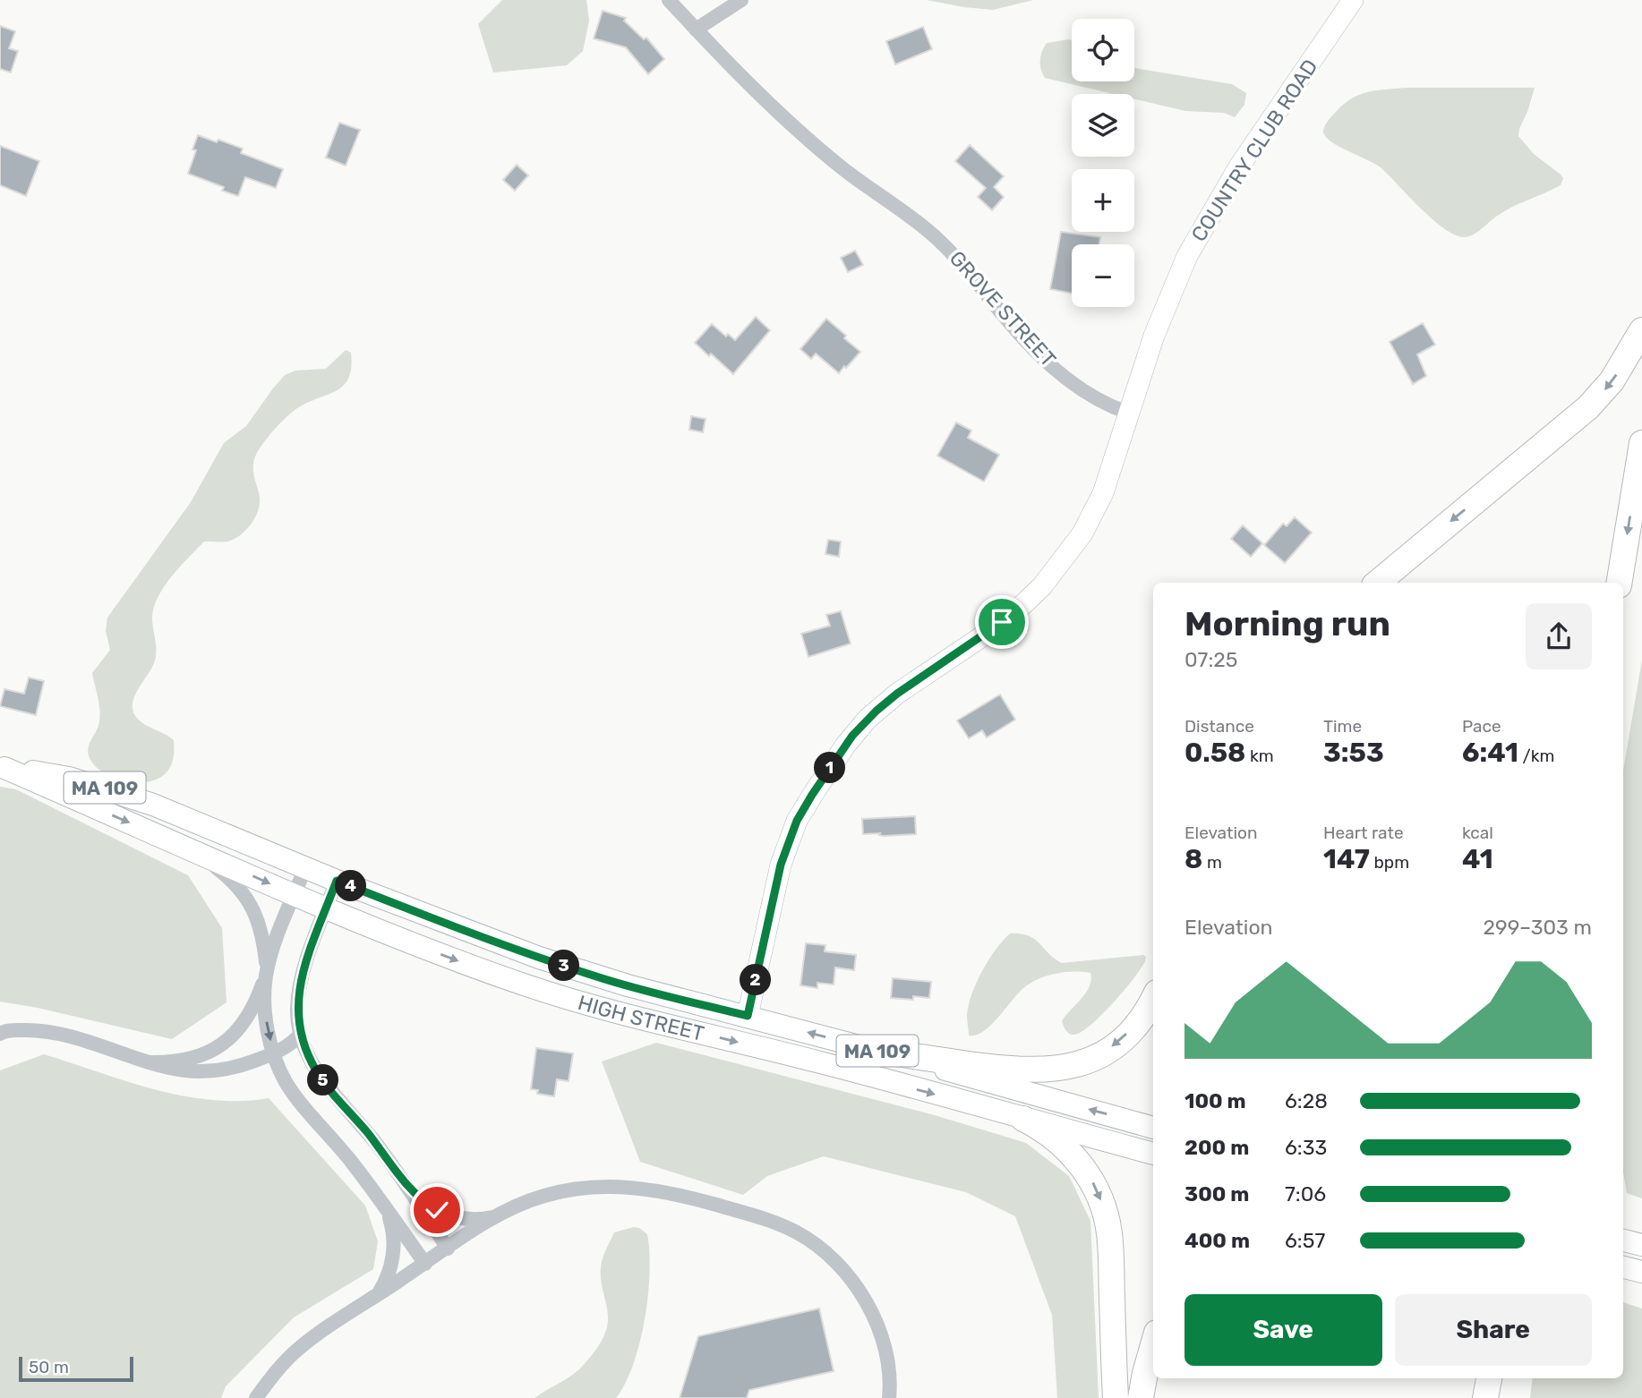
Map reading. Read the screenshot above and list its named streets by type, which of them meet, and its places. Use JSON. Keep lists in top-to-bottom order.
{
  "streets": {
    "main road": ["MA 109", "HIGH STREET"],
    "street": ["COUNTRY CLUB ROAD", "GROVE STREET"]
  },
  "crossings": [
    ["COUNTRY CLUB ROAD", "GROVE STREET"]
  ],
  "scale_bar": "50 m",
  "page": {
    "map_buttons": ["+", "−"],
    "heading": ["Morning run", "07:25"],
    "stats": [
      ["Distance", "0.58 km"],
      ["Time", "3:53"],
      ["Pace", "6:41 /km"],
      ["Elevation", "8 m"],
      ["Heart rate", "147 bpm"],
      ["kcal", "41"]
    ],
    "pins": [
      "1",
      "4",
      "3",
      "2",
      "5"
    ],
    "chart": ["Elevation", "299–303 m"],
    "list": [
      {
        "name": "100 m",
        "note": "6:28"
      },
      {
        "name": "200 m",
        "note": "6:33"
      },
      {
        "name": "300 m",
        "note": "7:06"
      },
      {
        "name": "400 m",
        "note": "6:57"
      }
    ],
    "buttons": ["Save", "Share"],
    "scale": "50 m"
  }
}
